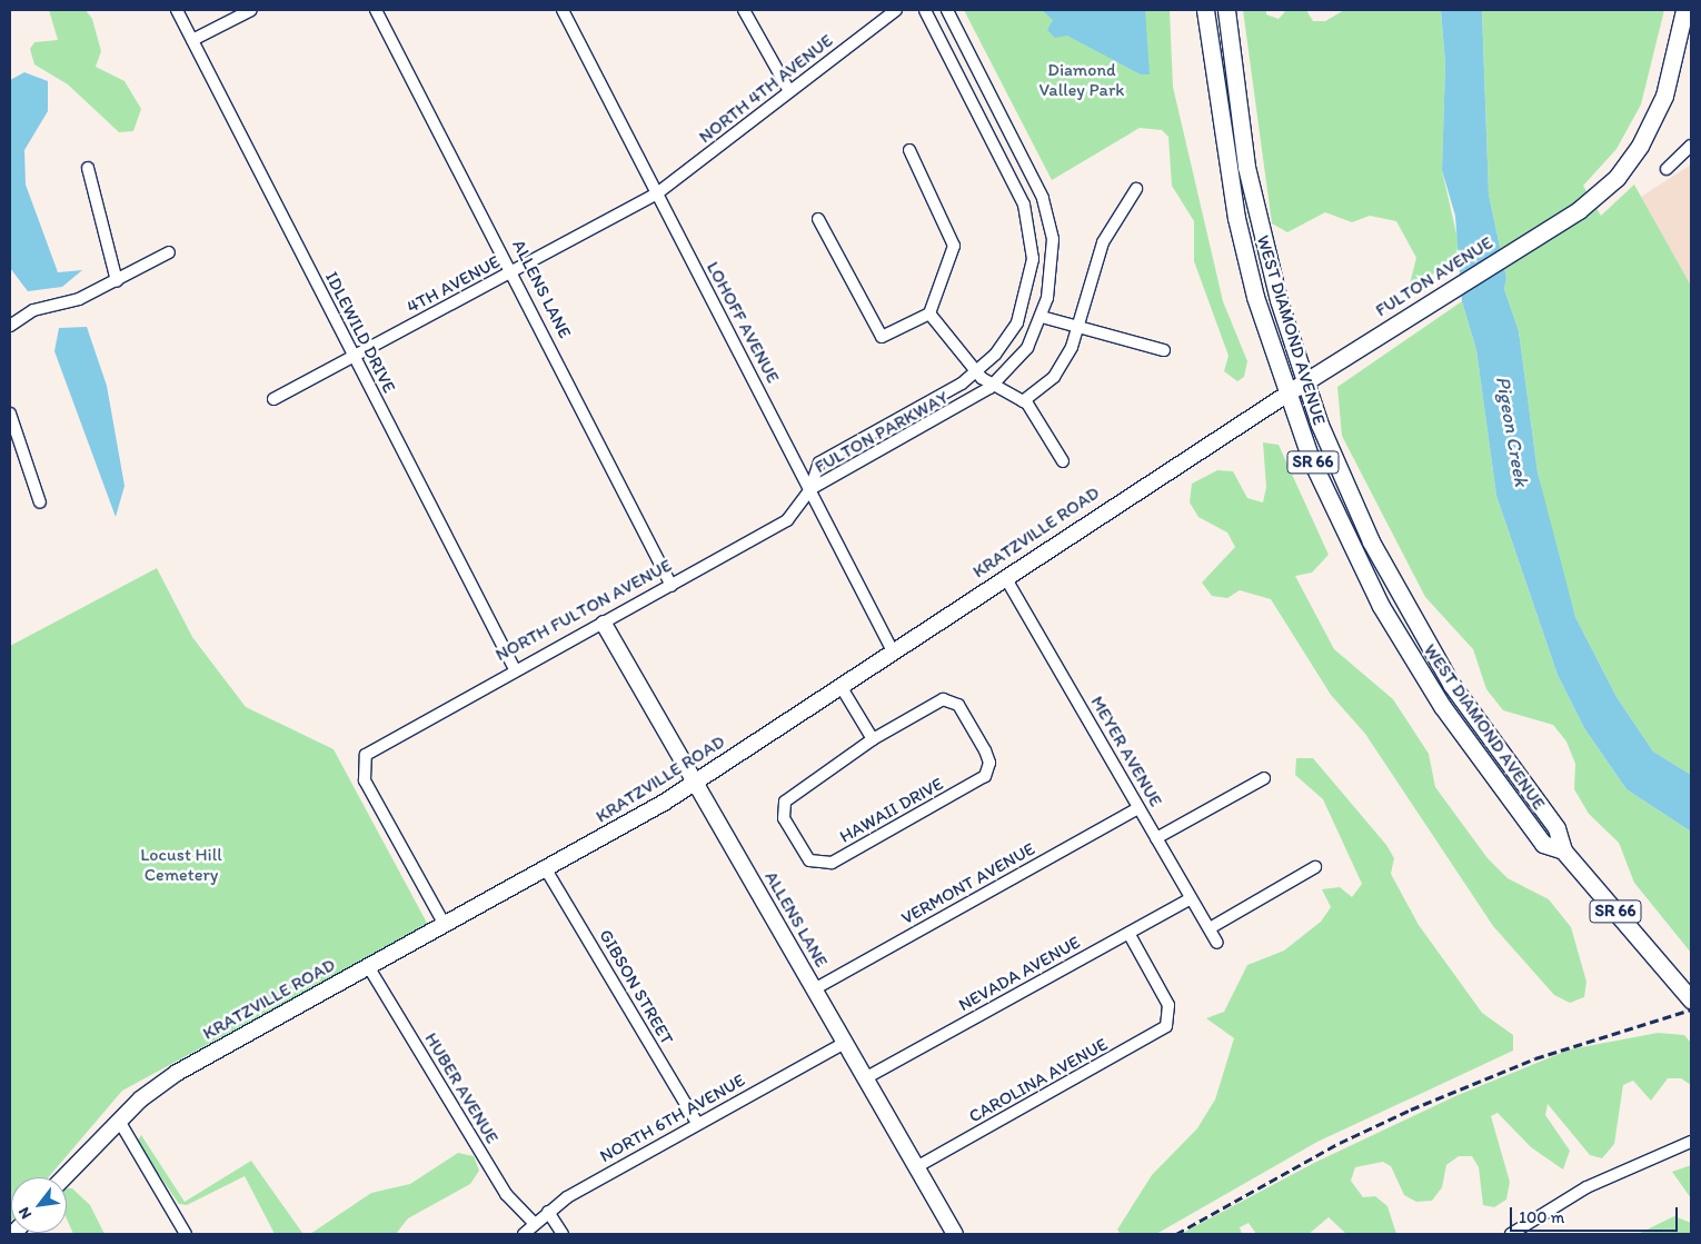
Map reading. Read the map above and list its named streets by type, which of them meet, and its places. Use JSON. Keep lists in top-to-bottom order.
{
  "streets": {
    "main road": [
      "FULTON AVENUE",
      "ALLENS LANE",
      "WEST DIAMOND AVENUE",
      "SR 66",
      "KRATZVILLE ROAD"
    ],
    "street": [
      "NORTH 4TH AVENUE",
      "4TH AVENUE",
      "LOHOFF AVENUE",
      "IDLEWILD DRIVE",
      "FULTON PARKWAY",
      "NORTH FULTON AVENUE",
      "MEYER AVENUE",
      "HAWAII DRIVE",
      "VERMONT AVENUE",
      "NEVADA AVENUE",
      "GIBSON STREET",
      "CAROLINA AVENUE",
      "HUBER AVENUE",
      "NORTH 6TH AVENUE"
    ]
  },
  "crossings": [
    ["NORTH 4TH AVENUE", "4TH AVENUE"],
    ["NORTH 4TH AVENUE", "LOHOFF AVENUE"],
    ["FULTON AVENUE", "WEST DIAMOND AVENUE"],
    ["FULTON AVENUE", "KRATZVILLE ROAD"],
    ["4TH AVENUE", "ALLENS LANE"],
    ["4TH AVENUE", "LOHOFF AVENUE"],
    ["4TH AVENUE", "IDLEWILD DRIVE"],
    ["ALLENS LANE", "KRATZVILLE ROAD"],
    ["ALLENS LANE", "NORTH FULTON AVENUE"],
    ["ALLENS LANE", "VERMONT AVENUE"],
    ["ALLENS LANE", "NEVADA AVENUE"],
    ["ALLENS LANE", "CAROLINA AVENUE"],
    ["ALLENS LANE", "NORTH 6TH AVENUE"],
    ["LOHOFF AVENUE", "FULTON PARKWAY"],
    ["LOHOFF AVENUE", "KRATZVILLE ROAD"],
    ["LOHOFF AVENUE", "NORTH FULTON AVENUE"],
    ["WEST DIAMOND AVENUE", "KRATZVILLE ROAD"],
    ["IDLEWILD DRIVE", "NORTH FULTON AVENUE"],
    ["FULTON PARKWAY", "NORTH FULTON AVENUE"],
    ["KRATZVILLE ROAD", "NORTH FULTON AVENUE"],
    ["KRATZVILLE ROAD", "MEYER AVENUE"],
    ["KRATZVILLE ROAD", "GIBSON STREET"],
    ["KRATZVILLE ROAD", "HUBER AVENUE"],
    ["MEYER AVENUE", "VERMONT AVENUE"],
    ["MEYER AVENUE", "NEVADA AVENUE"],
    ["NEVADA AVENUE", "CAROLINA AVENUE"],
    ["GIBSON STREET", "NORTH 6TH AVENUE"],
    ["HUBER AVENUE", "NORTH 6TH AVENUE"]
  ],
  "water": ["Pigeon Creek"],
  "parks": ["Diamond Valley Park", "Locust Hill Cemetery"],
  "scale_bar": "100 m",
  "north": "bottom left"
}
